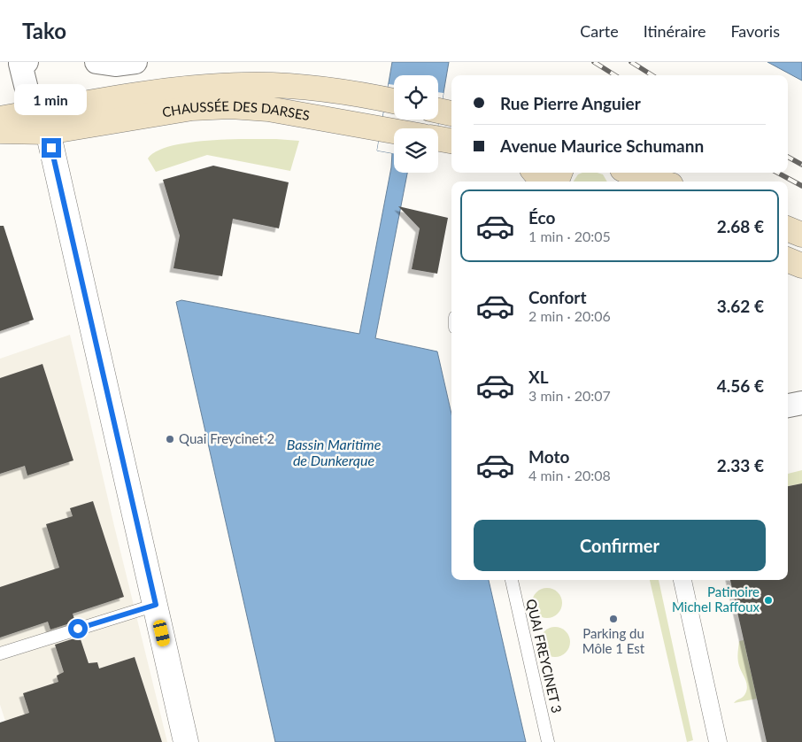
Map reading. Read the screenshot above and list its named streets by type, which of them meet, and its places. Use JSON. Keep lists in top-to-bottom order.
{
  "streets": {
    "main road": ["CHAUSSÉE DES DARSES"],
    "lane": ["QUAI FREYCINET 3"]
  },
  "water": ["Bassin Maritime de Dunkerque"],
  "places": ["Quai Freycinet 2", "Patinoire Michel Raffoux", "Parking du Môle 1 Est"],
  "page": {
    "header": "Tako",
    "nav": ["Carte", "Itinéraire", "Favoris"],
    "banner": ["Rue Pierre Anguier", "Avenue Maurice Schumann"],
    "bubble": "1 min",
    "list": [
      {
        "name": "Éco",
        "note": "1 min · 20:05",
        "value": "2.68 €"
      },
      {
        "name": "Confort",
        "note": "2 min · 20:06",
        "value": "3.62 €"
      },
      {
        "name": "XL",
        "note": "3 min · 20:07",
        "value": "4.56 €"
      },
      {
        "name": "Moto",
        "note": "4 min · 20:08",
        "value": "2.33 €"
      }
    ],
    "buttons": "Confirmer"
  }
}
